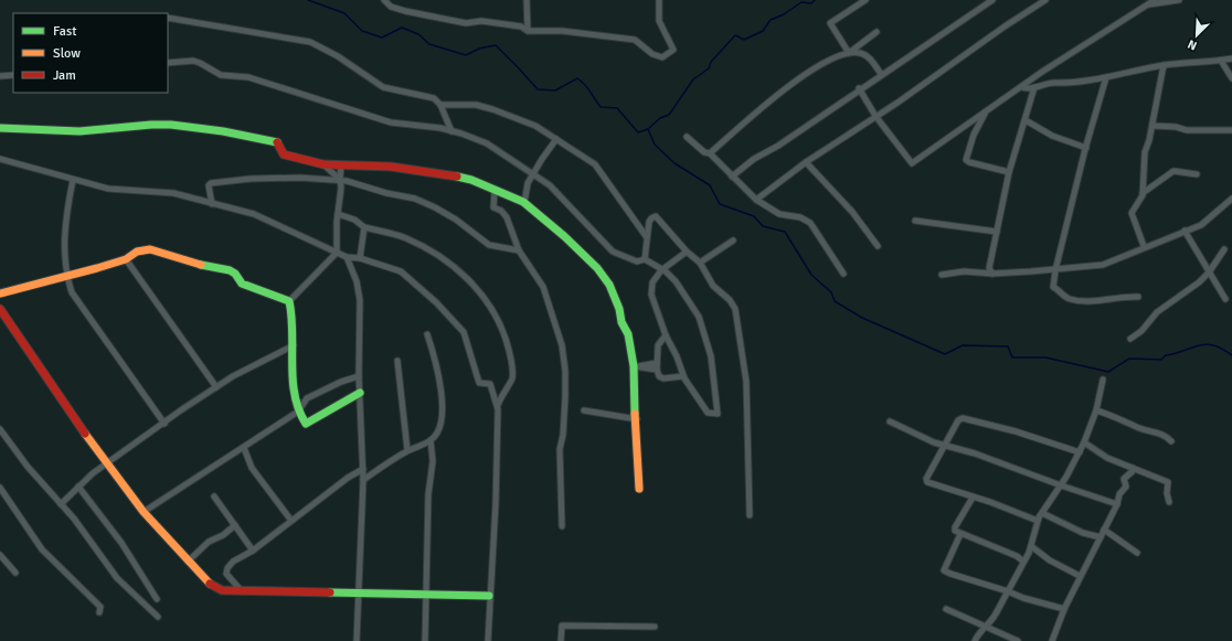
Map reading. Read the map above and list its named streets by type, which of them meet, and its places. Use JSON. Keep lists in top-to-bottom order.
{
  "legend": ["Fast", "Slow", "Jam"],
  "north": "bottom left"
}
